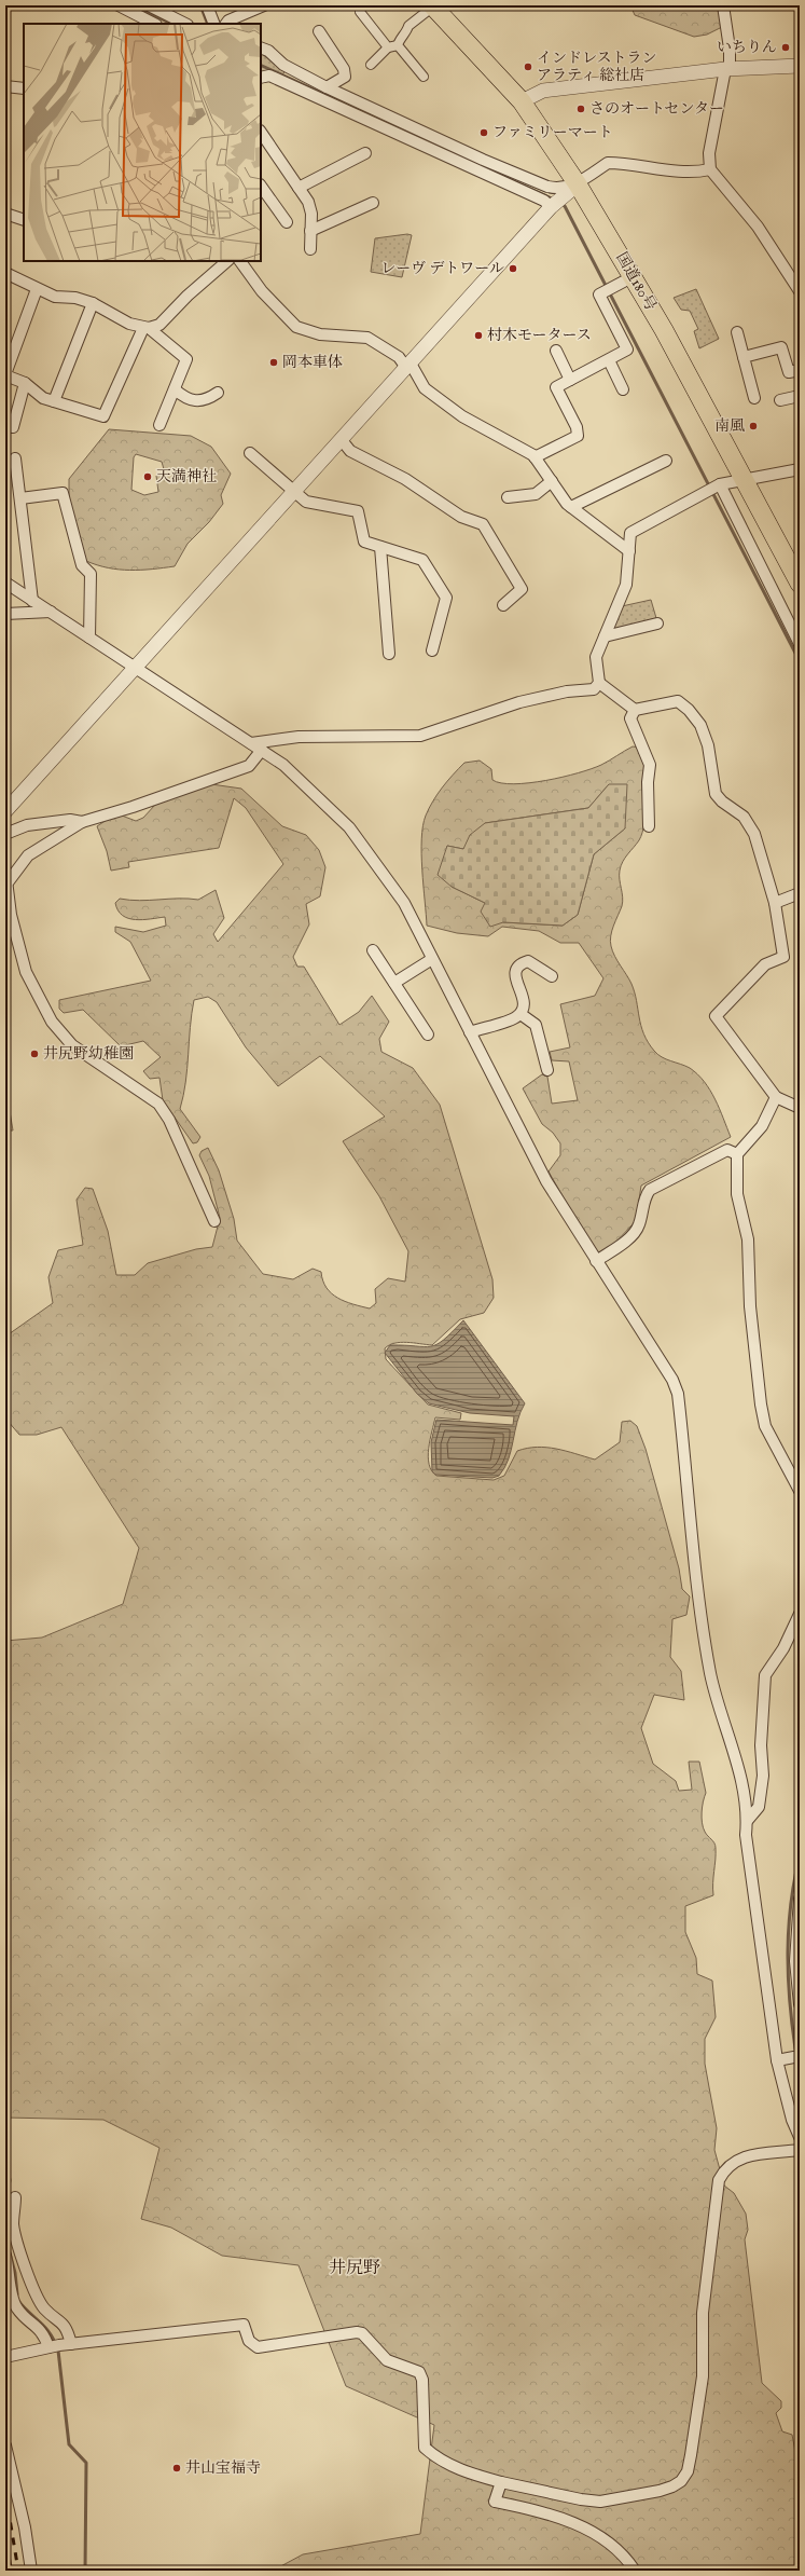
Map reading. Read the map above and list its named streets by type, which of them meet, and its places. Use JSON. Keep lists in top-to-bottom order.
{
  "streets": {
    "highway": ["国道180号"]
  },
  "districts": ["井尻野"],
  "places": [
    "いちりん",
    "インドレストラン アラティ 総社店",
    "さのオートセンター",
    "ファミリーマート",
    "レーヴ デトワール",
    "村木モータース",
    "岡本車体",
    "南風",
    "天満神社",
    "井尻野幼稚園",
    "井山宝福寺"
  ]
}
